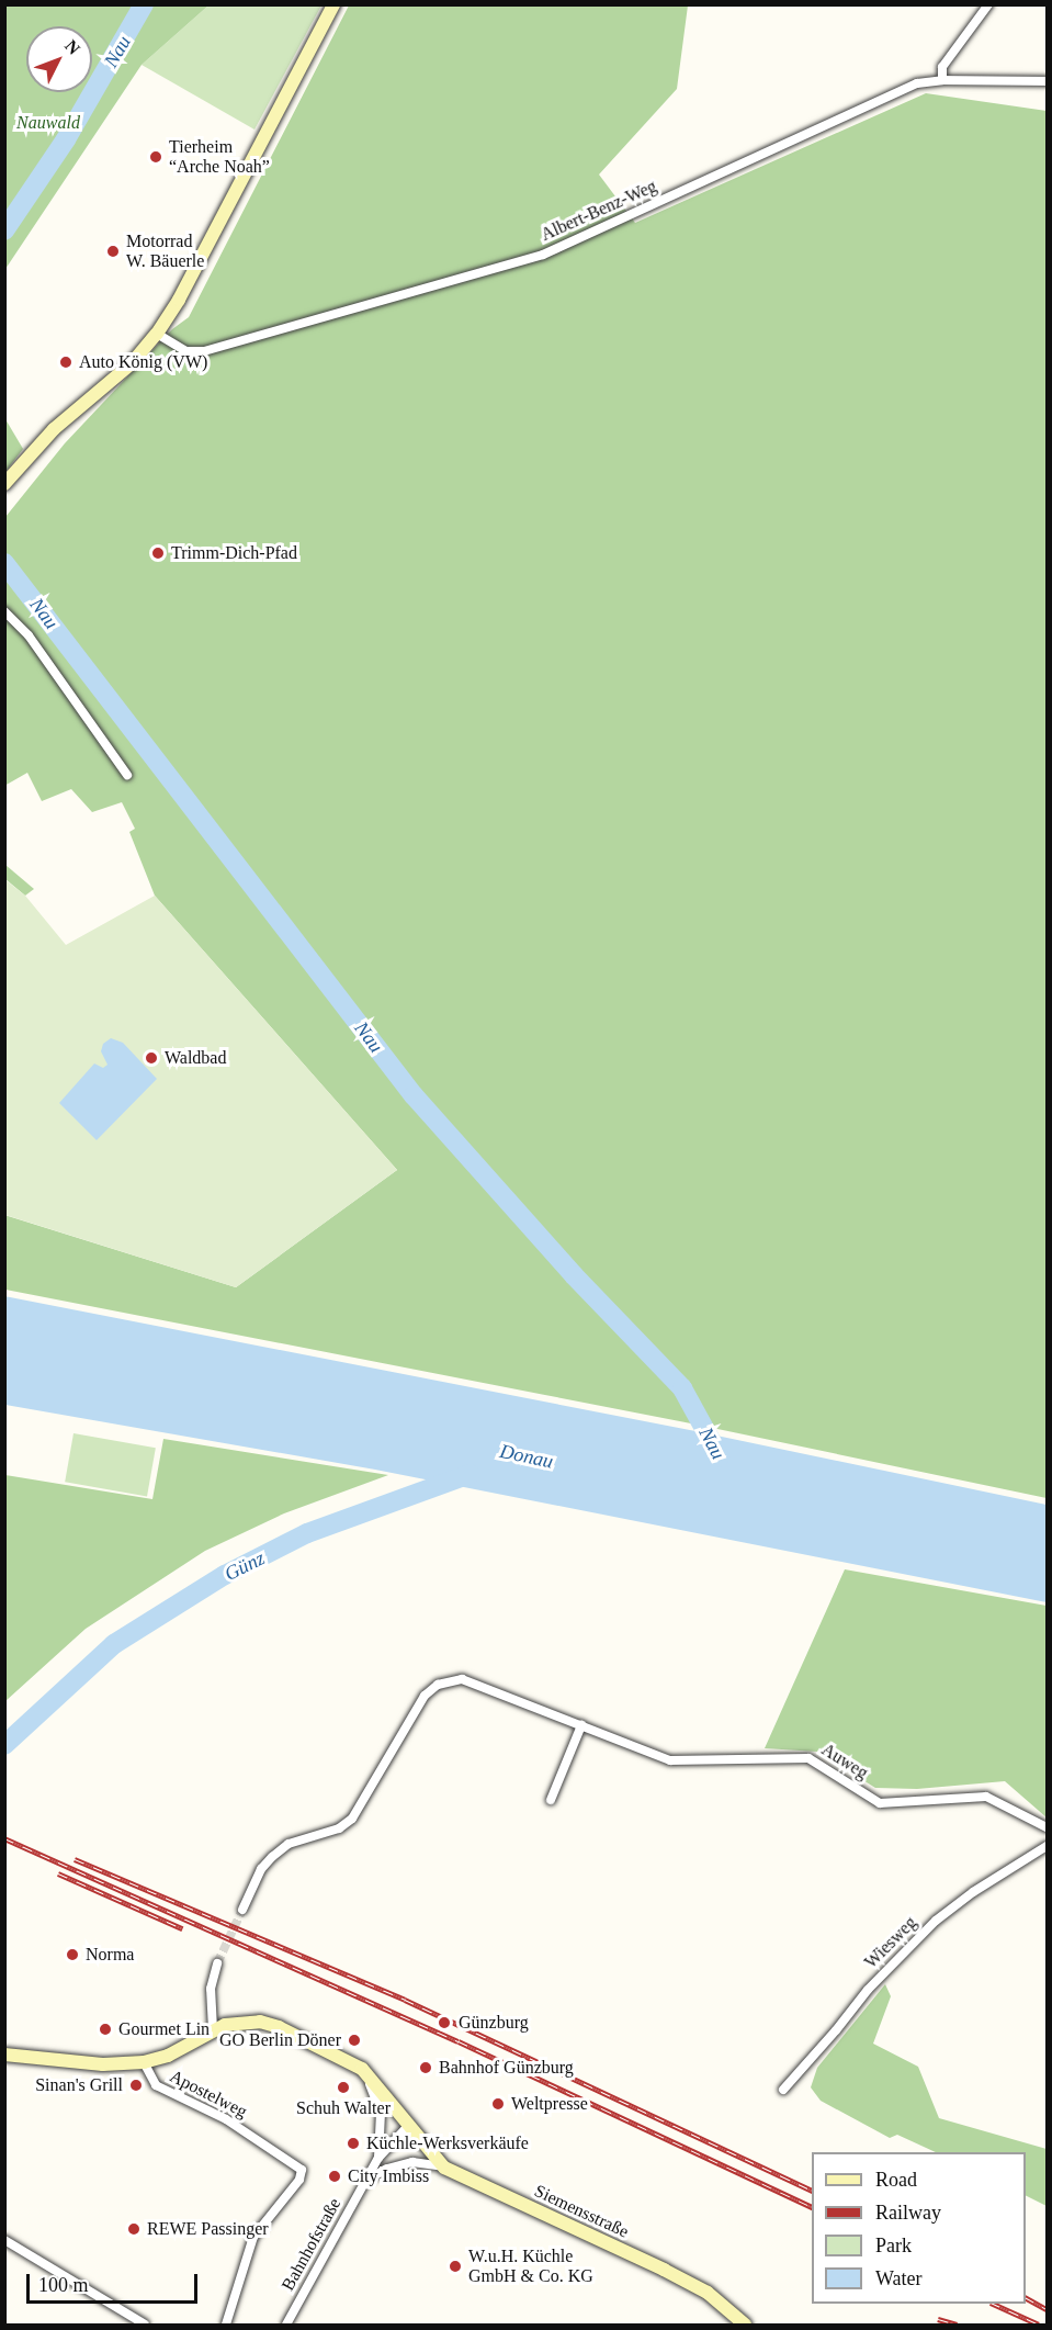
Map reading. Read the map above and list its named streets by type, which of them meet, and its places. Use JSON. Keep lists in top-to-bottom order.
{
  "streets": {
    "main road": ["Siemensstraße"],
    "street": [
      "Albert-Benz-Weg",
      "Auweg",
      "Wiesweg",
      "Apostelweg",
      "Bahnhofstraße"
    ]
  },
  "crossings": [
    ["Siemensstraße", "Bahnhofstraße"]
  ],
  "water": ["Nau", "Donau", "Günz"],
  "parks": ["Nauwald"],
  "places": [
    "Tierheim “Arche Noah”",
    "Motorrad W. Bäuerle",
    "Auto König (VW)",
    "Trimm-Dich-Pfad",
    "Waldbad",
    "Norma",
    "Günzburg",
    "Gourmet Lin",
    "GO Berlin Döner",
    "Bahnhof Günzburg",
    "Sinan's Grill",
    "Schuh Walter",
    "Weltpresse",
    "Küchle-Werksverkäufe",
    "City Imbiss",
    "REWE Passinger",
    "W.u.H. Küchle GmbH & Co. KG"
  ],
  "legend": [
    "Road",
    "Railway",
    "Park",
    "Water"
  ],
  "scale_bar": "100 m",
  "north": "top right"
}
